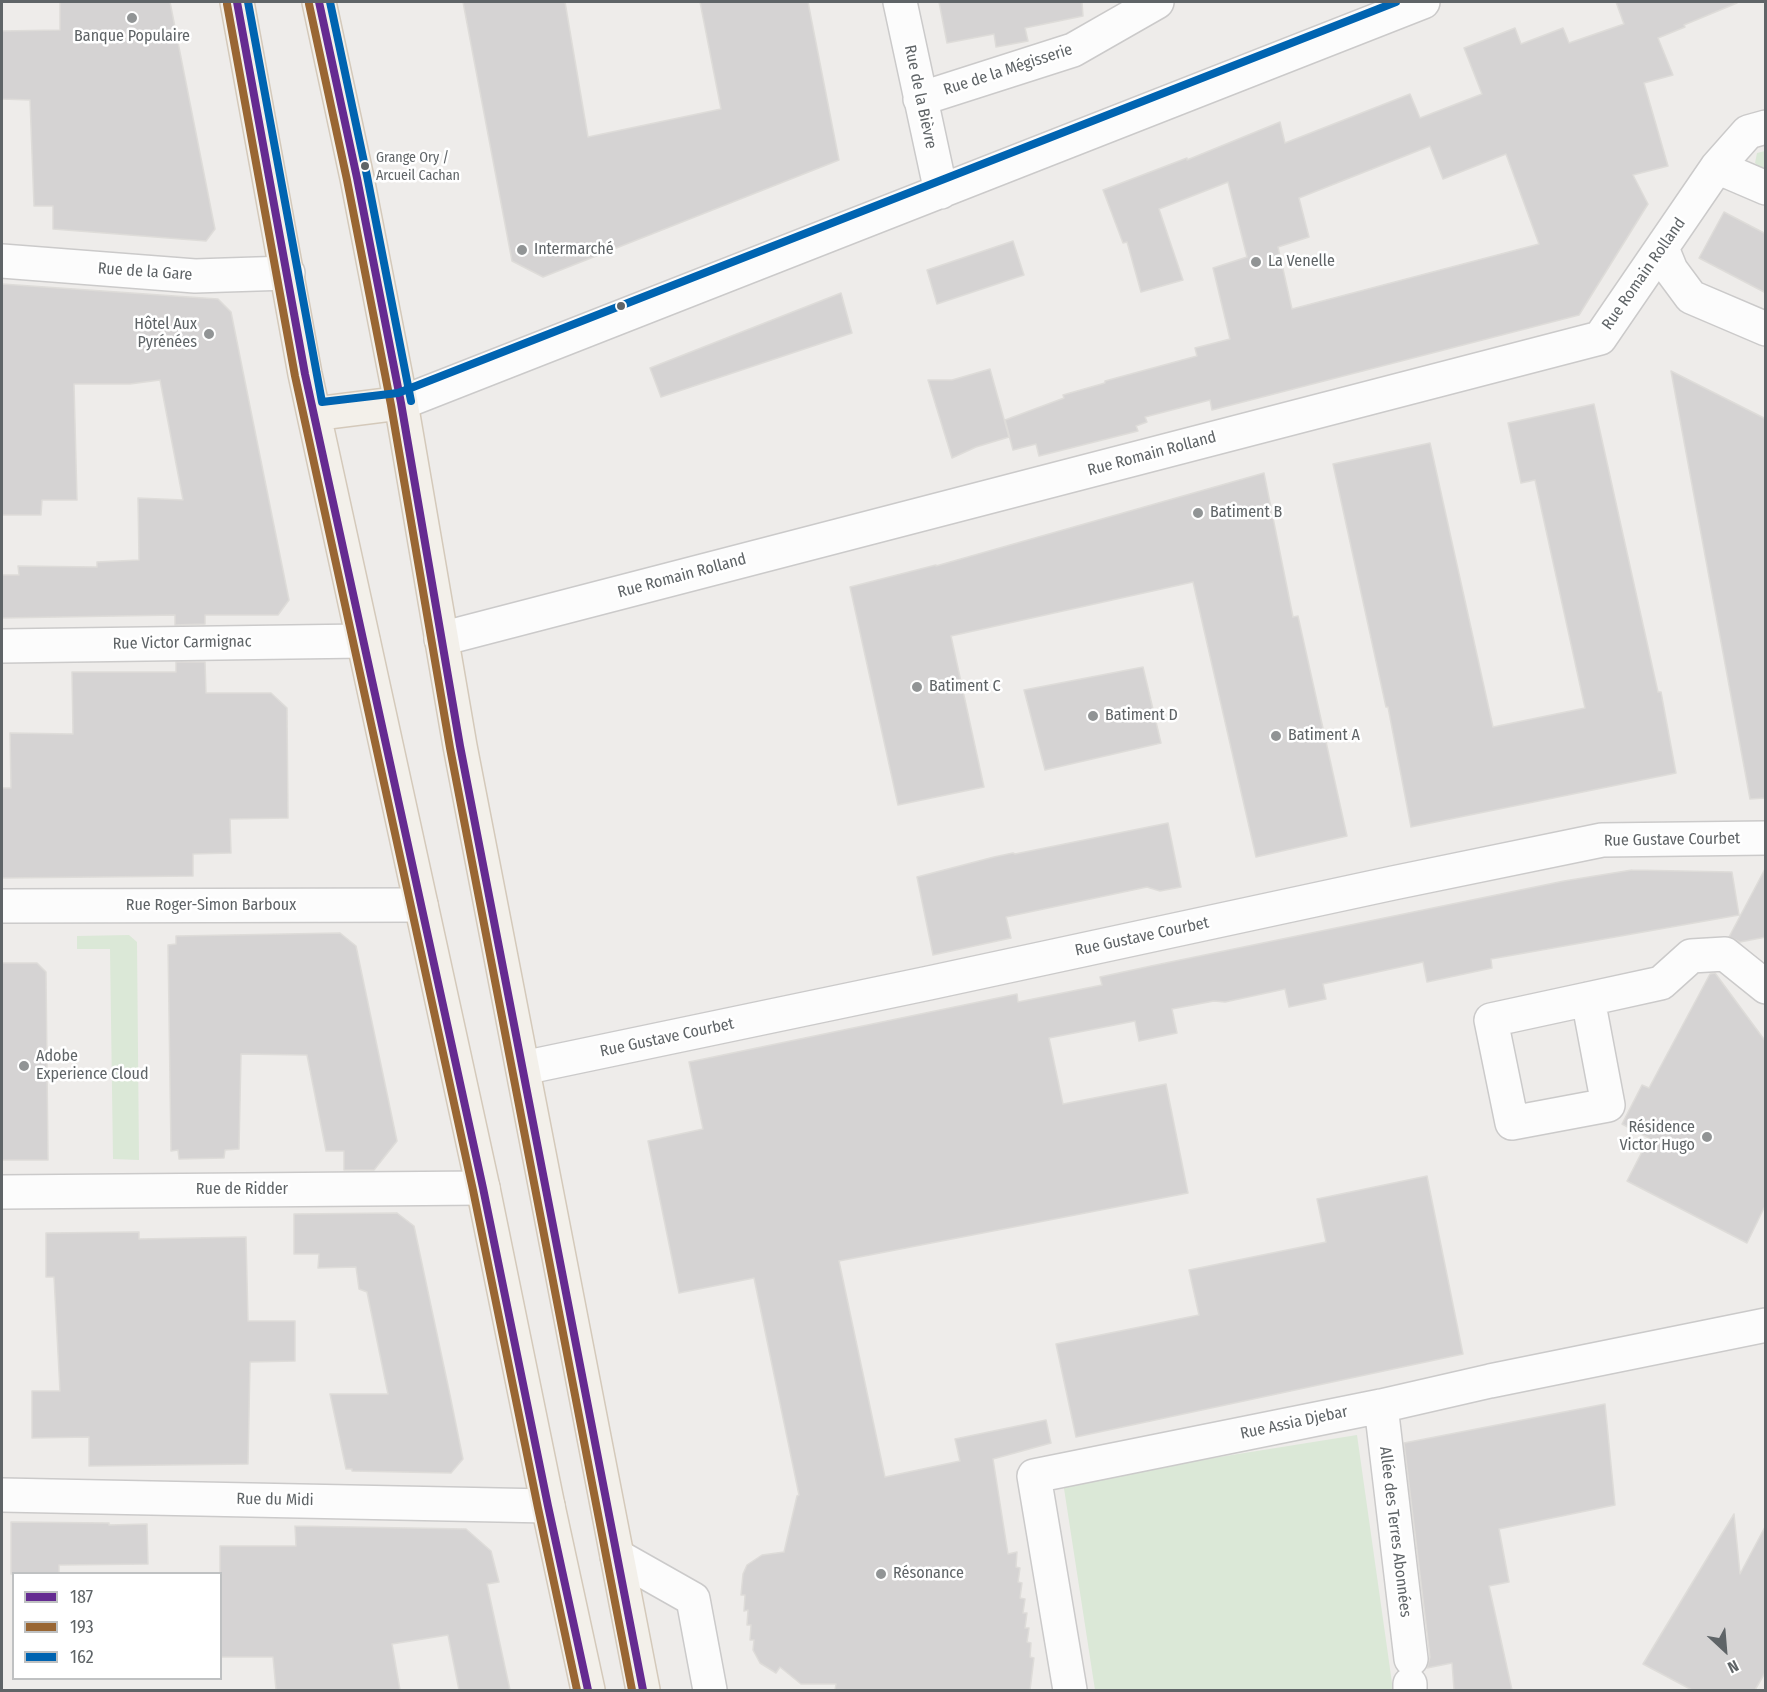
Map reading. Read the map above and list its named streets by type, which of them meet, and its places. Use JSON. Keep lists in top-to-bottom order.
{
  "streets": {
    "street": [
      "Rue de la Mégisserie",
      "Rue de la Bièvre",
      "Rue de la Gare",
      "Rue Romain Rolland",
      "Rue Victor Carmignac",
      "Rue Gustave Courbet",
      "Rue Roger-Simon Barboux",
      "Rue de Ridder",
      "Rue Assia Djebar",
      "Rue du Midi",
      "Allée des Terres Abonnées"
    ]
  },
  "crossings": [
    ["Rue de la Mégisserie", "Rue de la Bièvre"],
    ["Rue Assia Djebar", "Allée des Terres Abonnées"]
  ],
  "places": [
    "Banque Populaire",
    "Grange Ory / Arcueil Cachan",
    "Intermarché",
    "La Venelle",
    "Hôtel Aux Pyrénées",
    "Batiment B",
    "Batiment C",
    "Batiment D",
    "Batiment A",
    "Adobe Experience Cloud",
    "Résidence Victor Hugo",
    "Résonance"
  ],
  "lines": ["transit line 187", "transit line 162", "transit line 193"],
  "legend": ["187", "193", "162"],
  "north": "bottom right"
}
